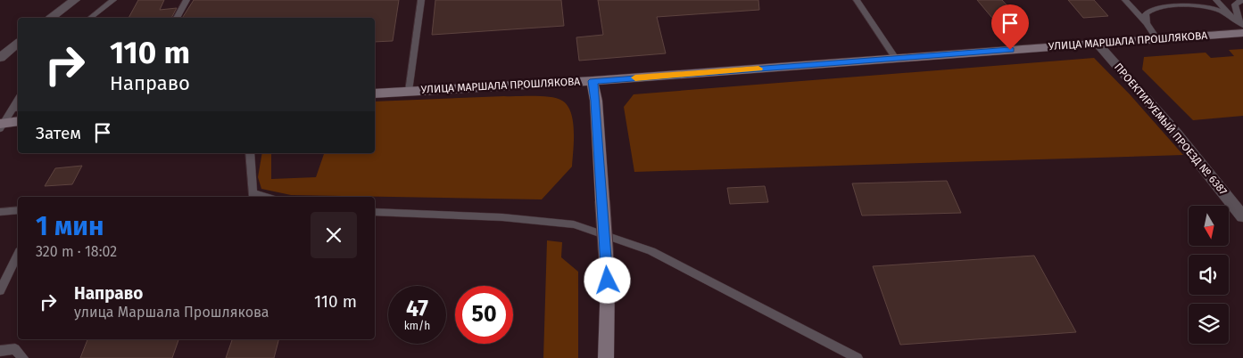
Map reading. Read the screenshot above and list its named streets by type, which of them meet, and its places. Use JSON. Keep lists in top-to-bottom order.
{
  "streets": {
    "main road": ["УЛИЦА МАРШАЛА ПРОШЛЯКОВА"],
    "street": ["ПРОЕКТИРУЕМЫЙ ПРОЕЗД № 6387"]
  },
  "crossings": [
    ["УЛИЦА МАРШАЛА ПРОШЛЯКОВА", "ПРОЕКТИРУЕМЫЙ ПРОЕЗД № 6387"]
  ],
  "north": "bottom",
  "page": {
    "turn": ["110 m", "Направо"],
    "then": "Затем",
    "heading": ["1 мин", "320 m · 18:02"],
    "list": [
      {
        "name": "Направо",
        "note": "улица Маршала Прошлякова",
        "value": "110 m"
      }
    ],
    "speed": "47 km/h",
    "limit": "50"
  }
}
